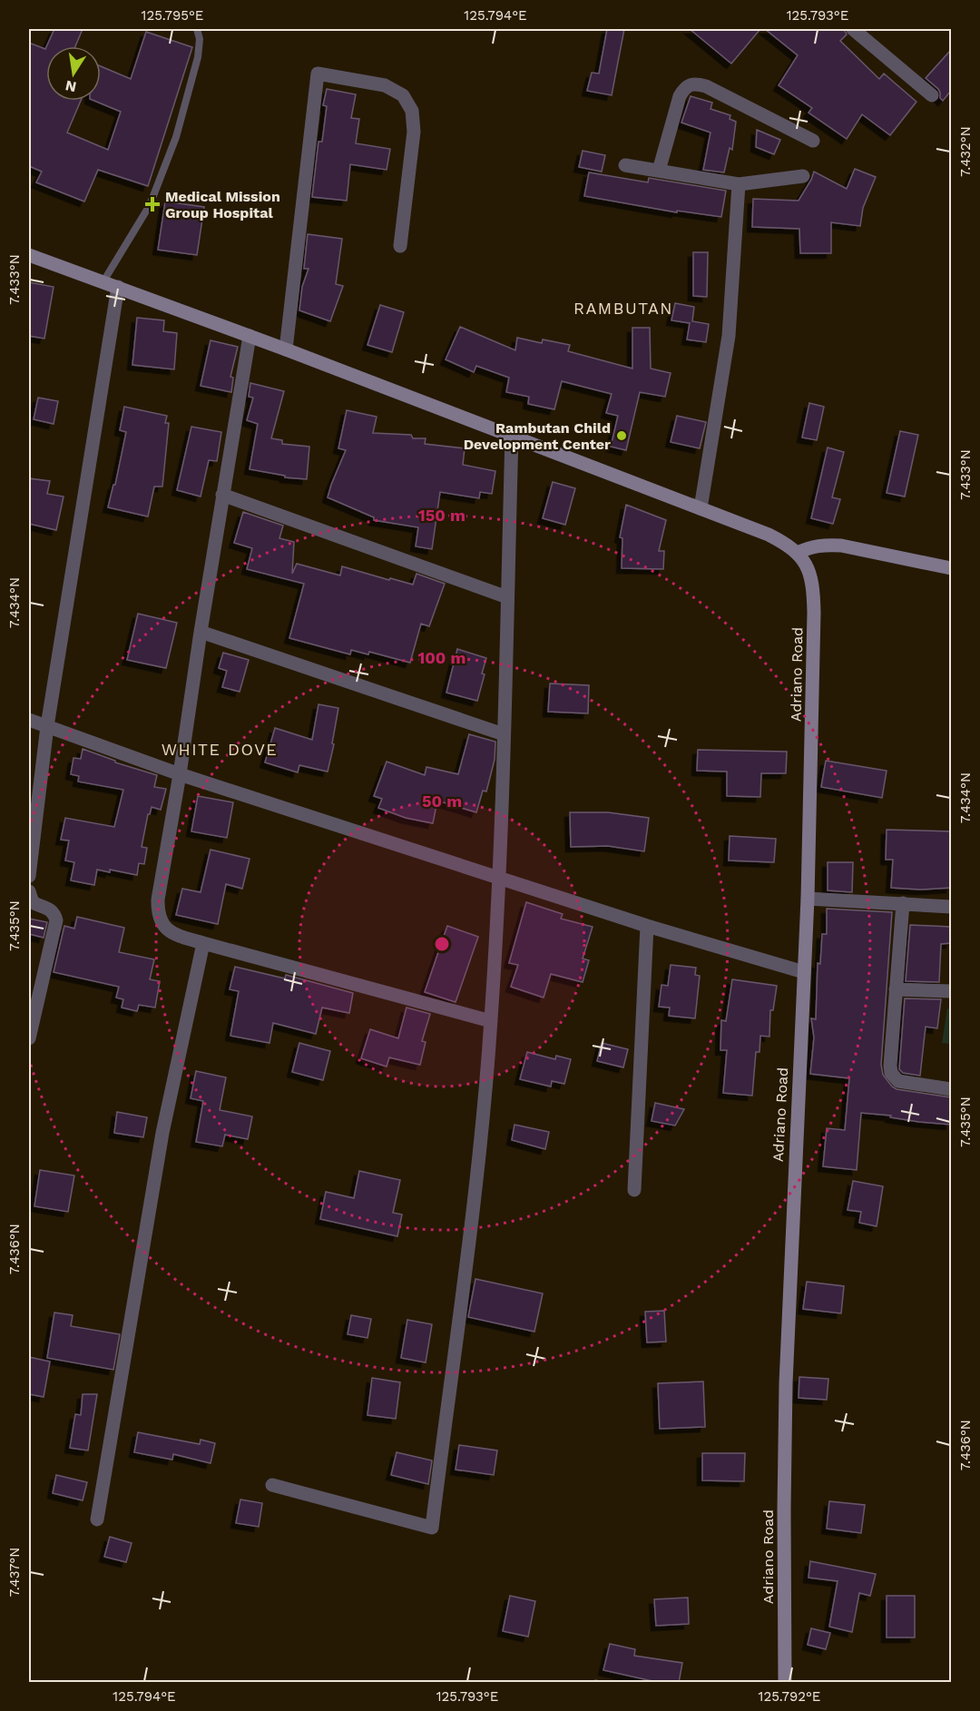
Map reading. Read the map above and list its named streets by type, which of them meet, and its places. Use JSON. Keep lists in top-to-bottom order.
{
  "streets": {
    "street": ["Adriano Road"]
  },
  "districts": ["RAMBUTAN", "WHITE DOVE"],
  "places": {
    "health": ["Medical Mission Group Hospital"],
    "other": ["Rambutan Child Development Center"]
  },
  "north": "bottom",
  "coordinates": [
    "125.795°E",
    "125.794°E",
    "125.793°E",
    "7.432°N",
    "7.433°N",
    "7.434°N",
    "7.435°N",
    "7.436°N",
    "7.437°N",
    "125.792°E"
  ],
  "rings": ["150 m", "100 m", "50 m"]
}
